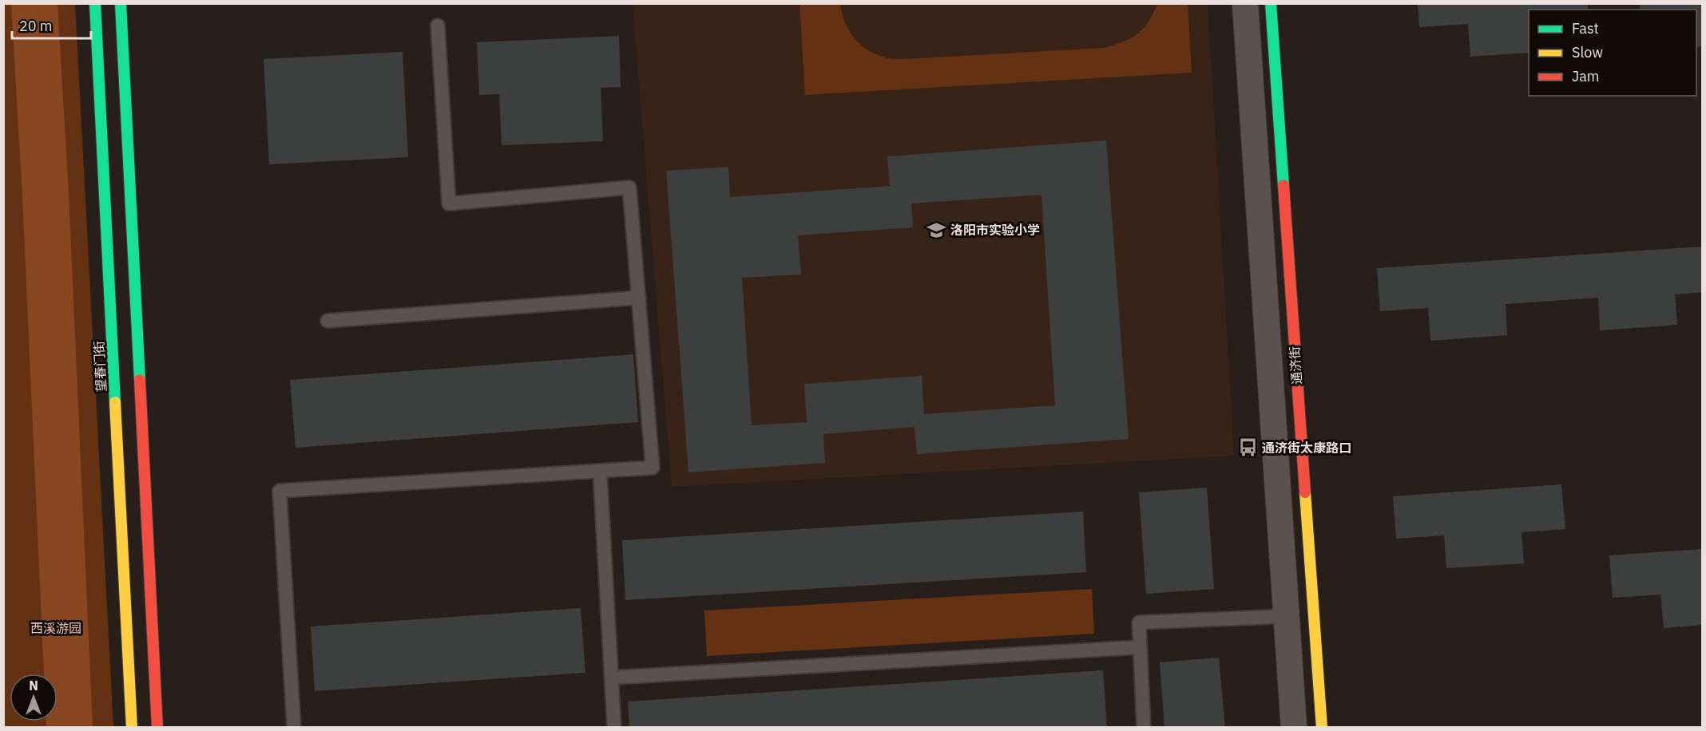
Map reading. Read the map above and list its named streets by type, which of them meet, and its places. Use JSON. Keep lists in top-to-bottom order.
{
  "streets": {
    "street": ["通济街", "望春门街"]
  },
  "parks": ["西溪游园"],
  "places": {
    "school or university": ["洛阳市实验小学"],
    "bus stop": ["通济街太康路口"]
  },
  "legend": ["Fast", "Slow", "Jam"],
  "scale_bar": "20 m",
  "north": "top"
}
